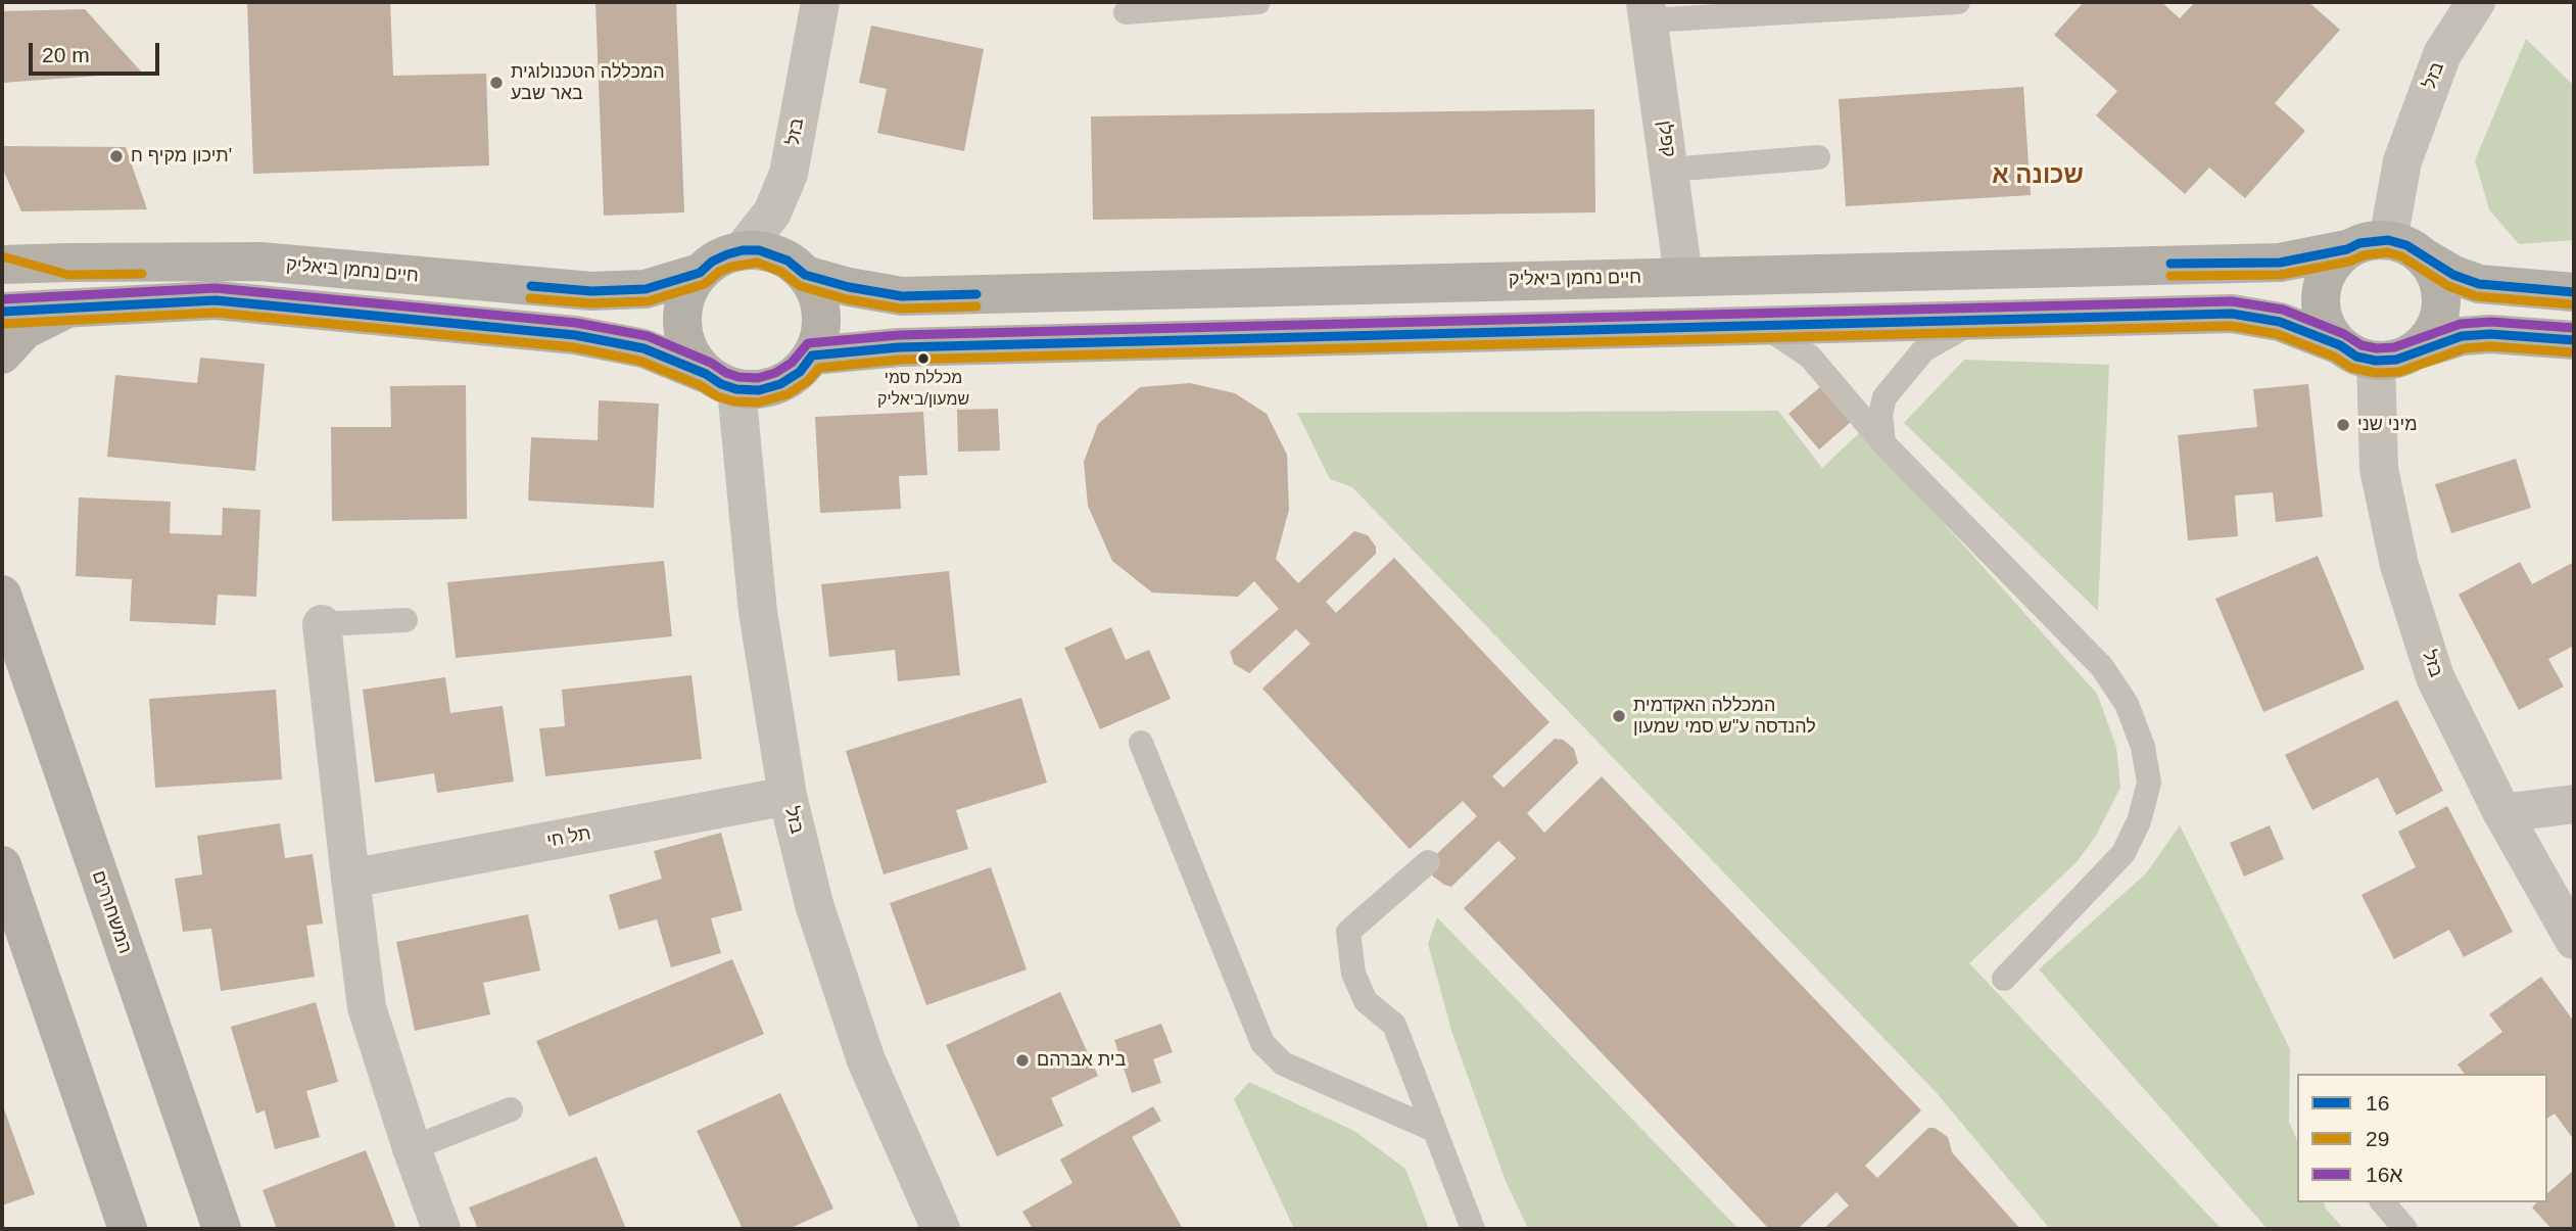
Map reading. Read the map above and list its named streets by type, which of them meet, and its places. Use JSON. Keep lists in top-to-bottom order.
{
  "streets": {
    "street": [
      "בזל",
      "קפלן",
      "חיים נחמן ביאליק",
      "תל חי",
      "המשחררים"
    ]
  },
  "crossings": [
    ["בזל", "חיים נחמן ביאליק"],
    ["בזל", "תל חי"],
    ["קפלן", "חיים נחמן ביאליק"]
  ],
  "districts": ["שכונה א"],
  "places": [
    "המכללה הטכנולוגית באר שבע",
    "תיכון מקיף ח'",
    "מכללת סמי שמעון/ביאליק",
    "מיני שני",
    "המכללה האקדמית להנדסה ע\"ש סמי שמעון",
    "בית אברהם"
  ],
  "lines": ["transit line 16", "transit line 29", "transit line 16א"],
  "legend": ["16", "29", "16א"],
  "scale_bar": "20 m"
}
